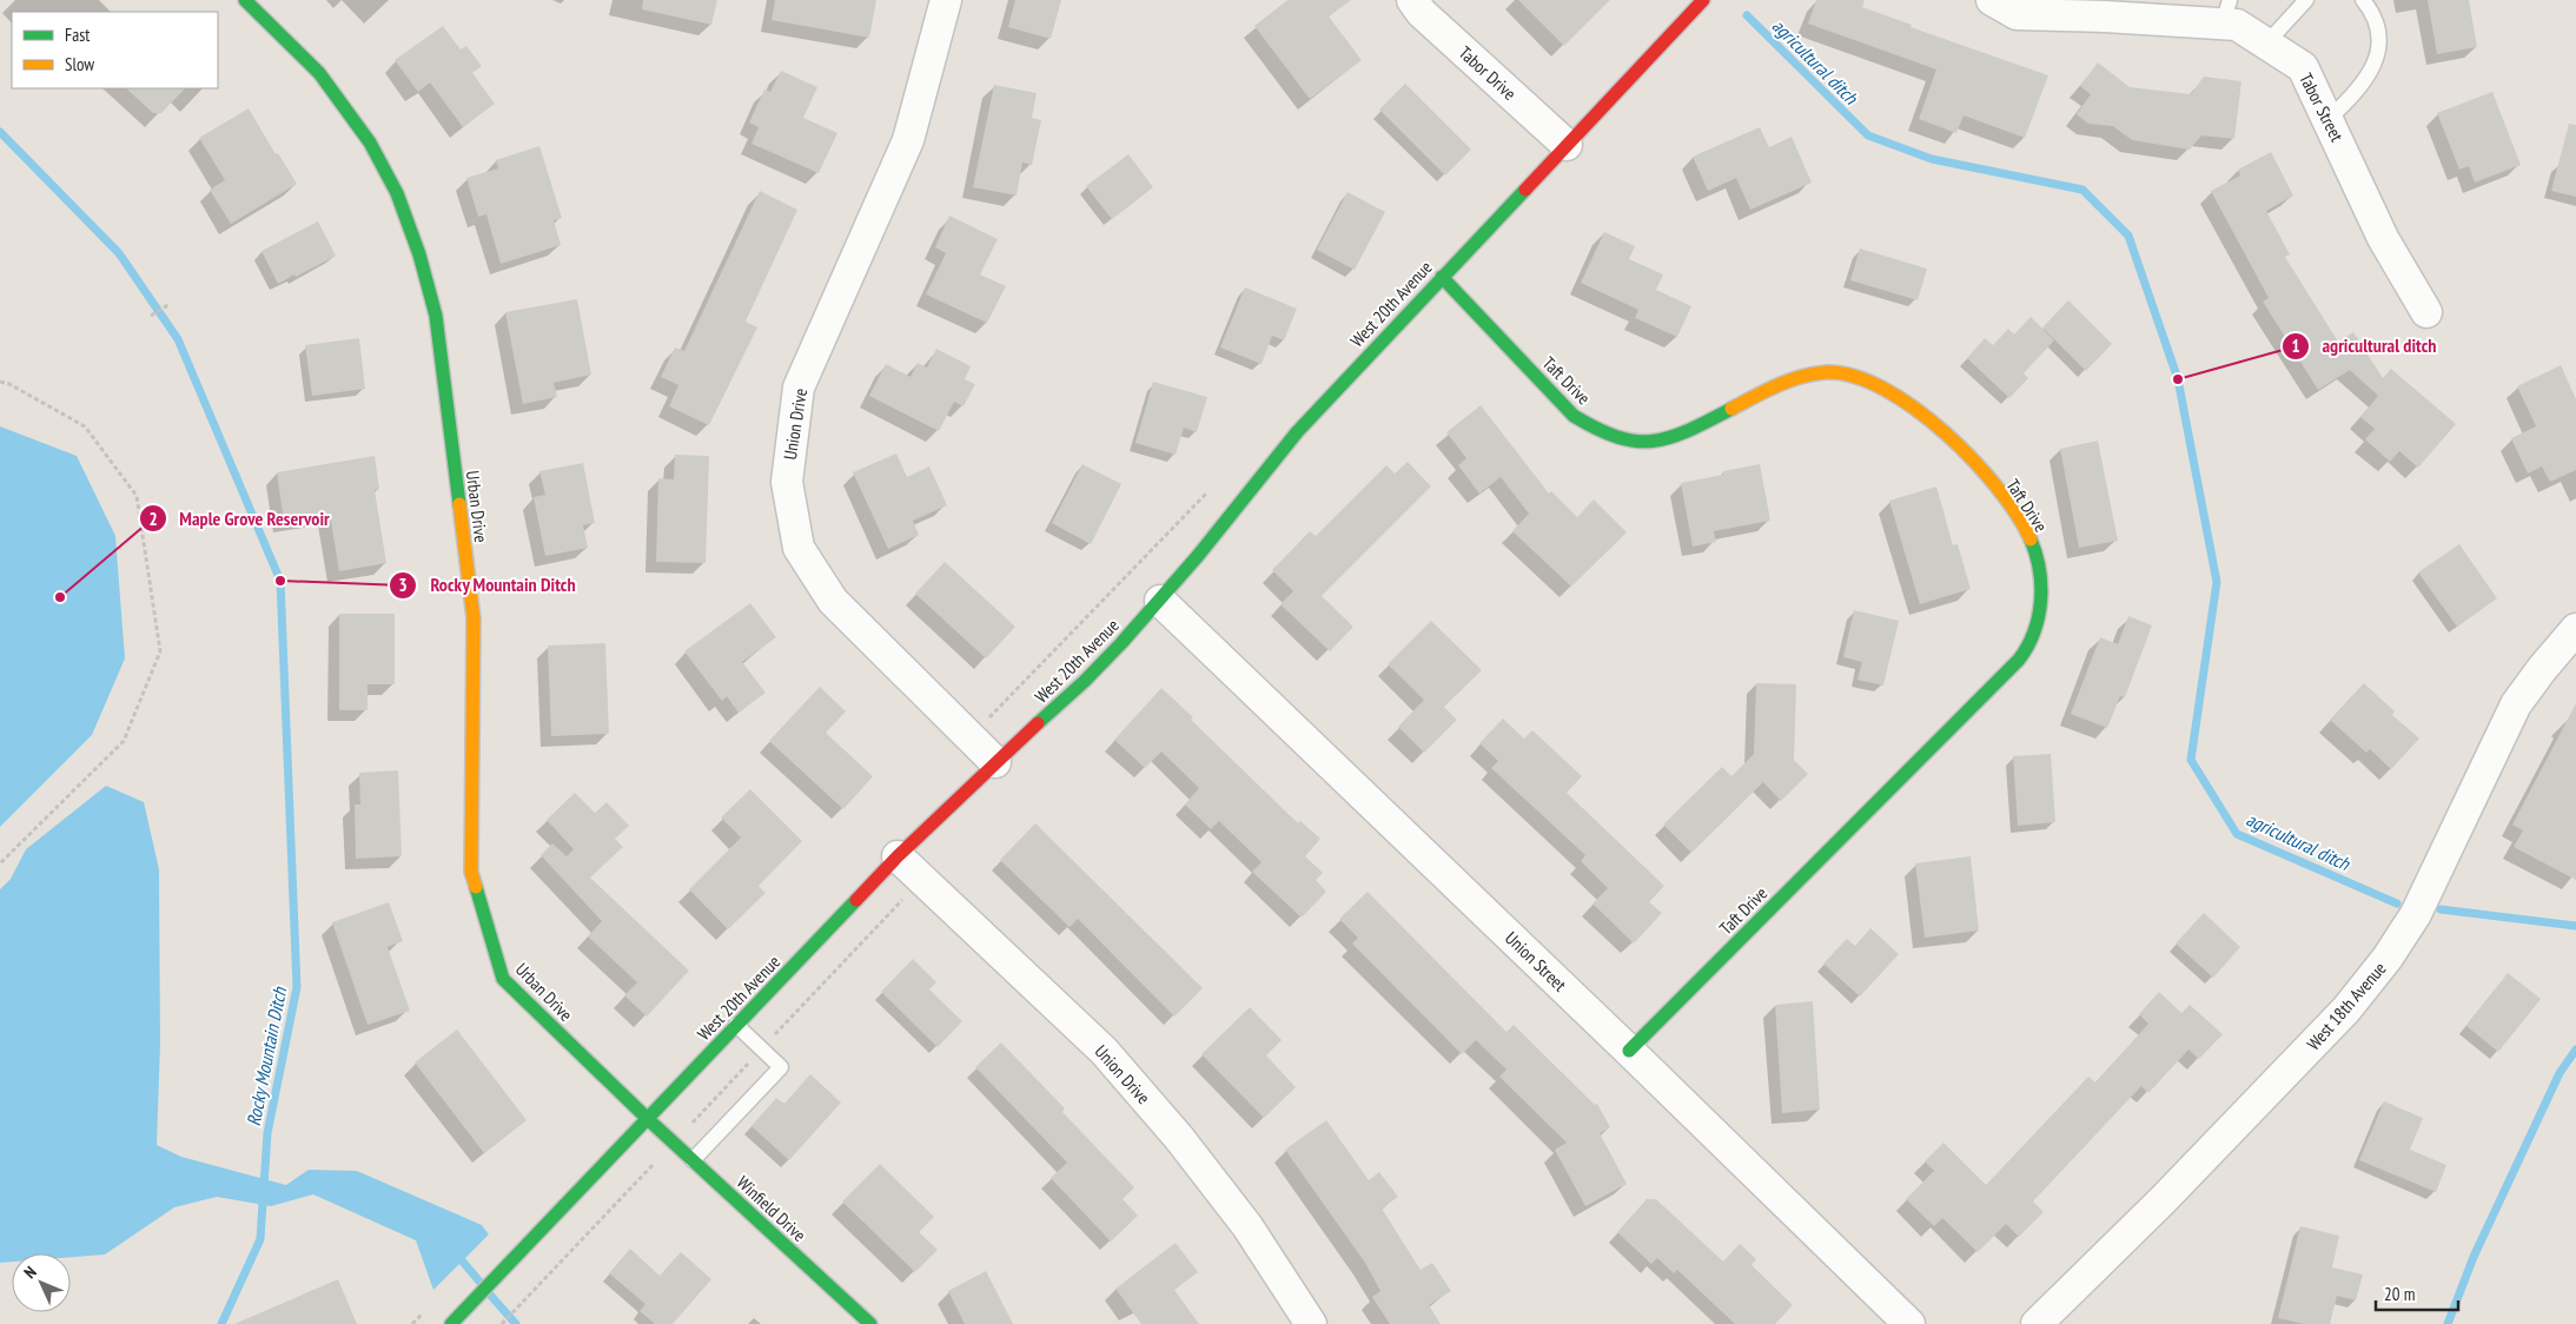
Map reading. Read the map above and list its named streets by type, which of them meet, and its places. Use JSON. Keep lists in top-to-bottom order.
{
  "streets": {
    "street": [
      "Tabor Drive",
      "Tabor Street",
      "West 20th Avenue",
      "Taft Drive",
      "Union Drive",
      "Urban Drive",
      "Union Street",
      "West 18th Avenue",
      "Winfield Drive"
    ]
  },
  "crossings": [
    ["Tabor Drive", "West 20th Avenue"],
    ["West 20th Avenue", "Taft Drive"],
    ["West 20th Avenue", "Union Drive"],
    ["West 20th Avenue", "Urban Drive"],
    ["West 20th Avenue", "Union Street"],
    ["West 20th Avenue", "Winfield Drive"],
    ["Taft Drive", "Union Street"],
    ["Urban Drive", "Winfield Drive"]
  ],
  "water": ["agricultural ditch", "Rocky Mountain Ditch"],
  "places": ["agricultural ditch", "Rocky Mountain Ditch", "Maple Grove Reservoir"],
  "legend": ["Fast", "Slow"],
  "scale_bar": "20 m",
  "north": "top left"
}
